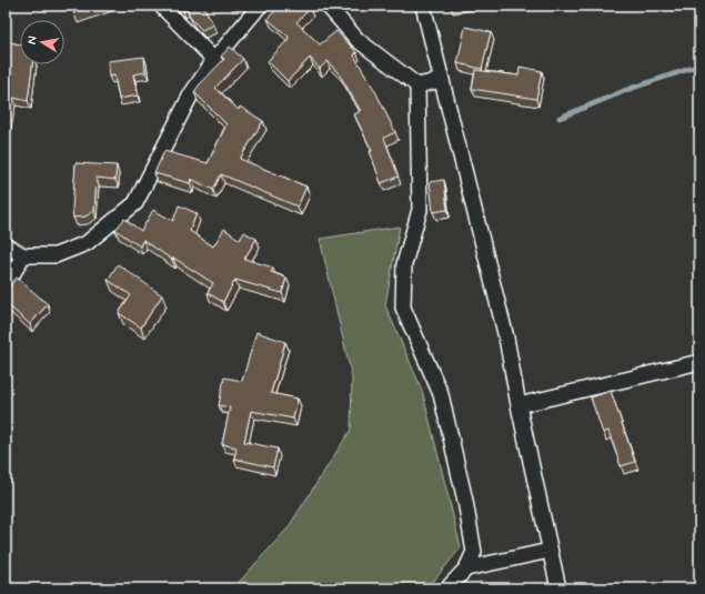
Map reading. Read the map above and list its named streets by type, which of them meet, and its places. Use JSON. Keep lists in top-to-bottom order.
{
  "north": "left"
}
